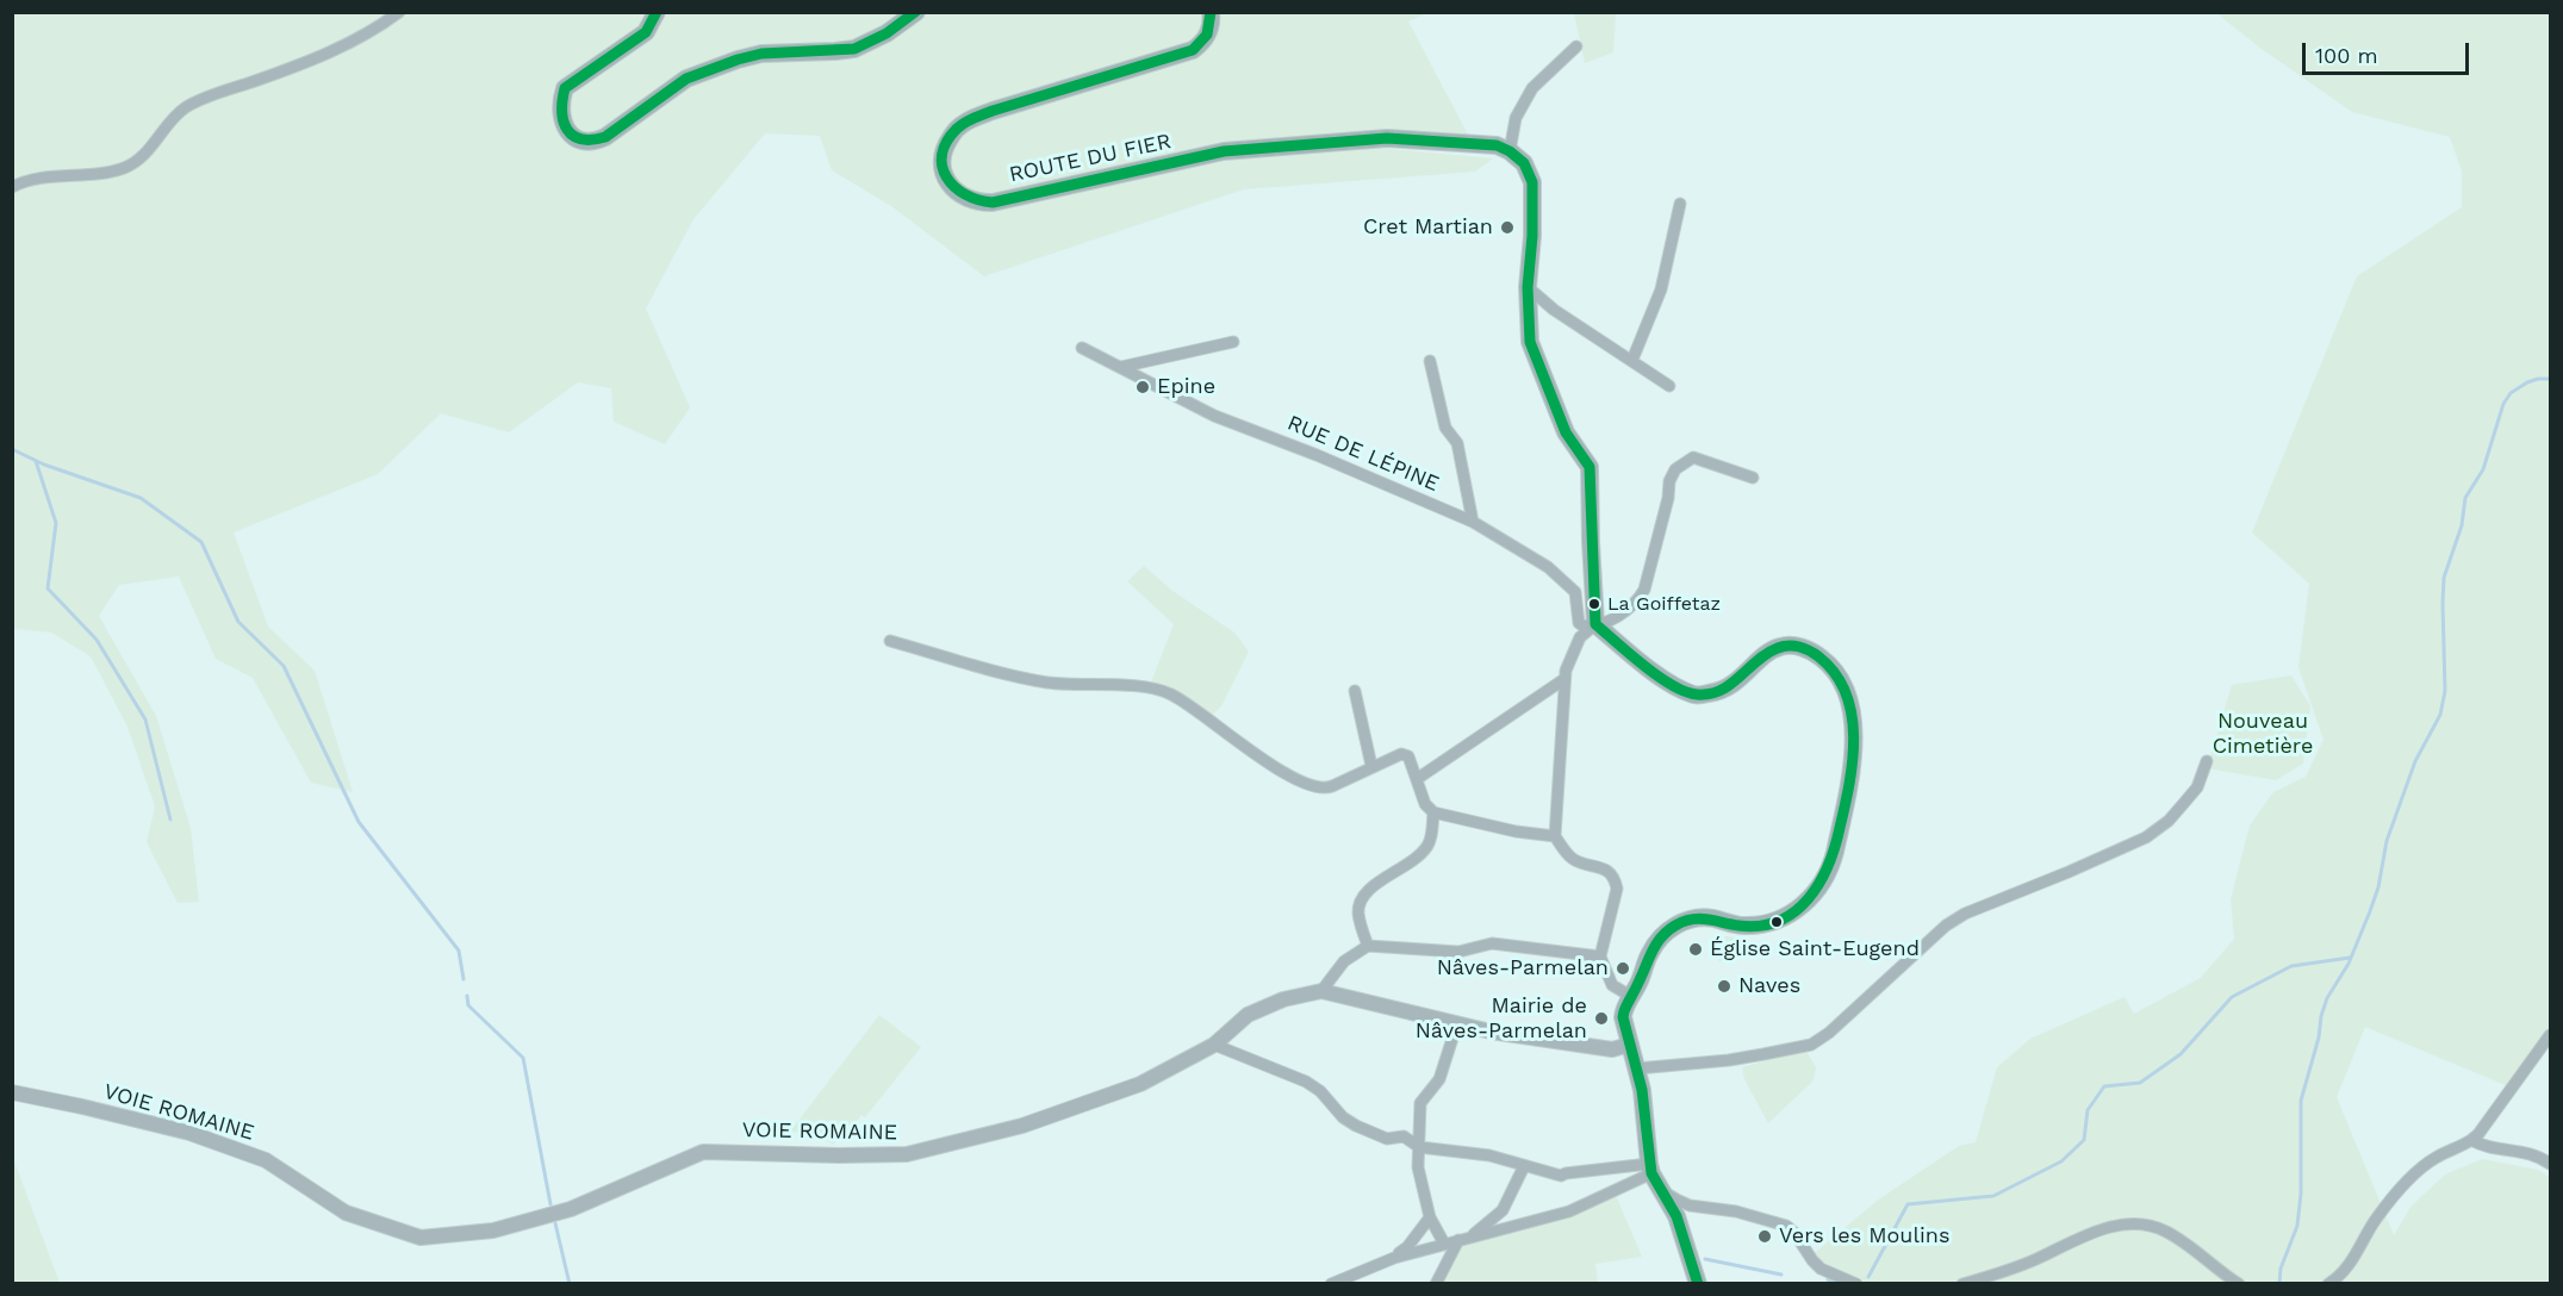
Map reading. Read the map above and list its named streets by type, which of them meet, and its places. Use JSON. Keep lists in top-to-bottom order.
{
  "streets": {
    "main road": ["ROUTE DU FIER"],
    "street": ["RUE DE LÉPINE", "VOIE ROMAINE"]
  },
  "parks": ["Nouveau Cimetière"],
  "places": [
    "Cret Martian",
    "Epine",
    "La Goiffetaz",
    "Église Saint-Eugend",
    "Nâves-Parmelan",
    "Naves",
    "Mairie de Nâves-Parmelan",
    "Vers les Moulins"
  ],
  "scale_bar": "100 m"
}
